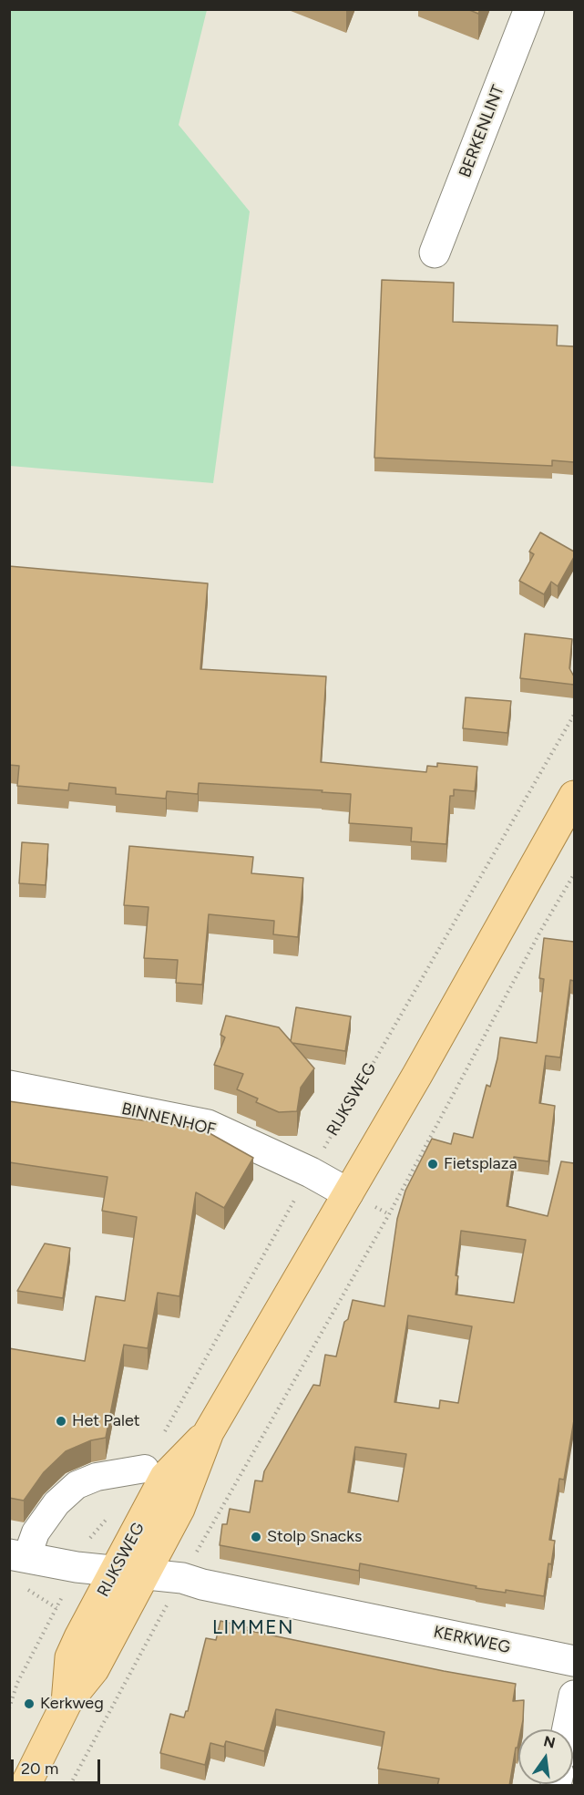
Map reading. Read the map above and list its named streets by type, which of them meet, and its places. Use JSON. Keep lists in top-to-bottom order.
{
  "streets": {
    "main road": ["RIJKSWEG"],
    "street": ["BERKENLINT", "BINNENHOF", "KERKWEG"]
  },
  "crossings": [
    ["RIJKSWEG", "BINNENHOF"],
    ["RIJKSWEG", "KERKWEG"]
  ],
  "districts": ["LIMMEN"],
  "places": [
    "Fietsplaza",
    "Het Palet",
    "Stolp Snacks",
    "Kerkweg"
  ],
  "scale_bar": "20 m",
  "north": "top"
}
